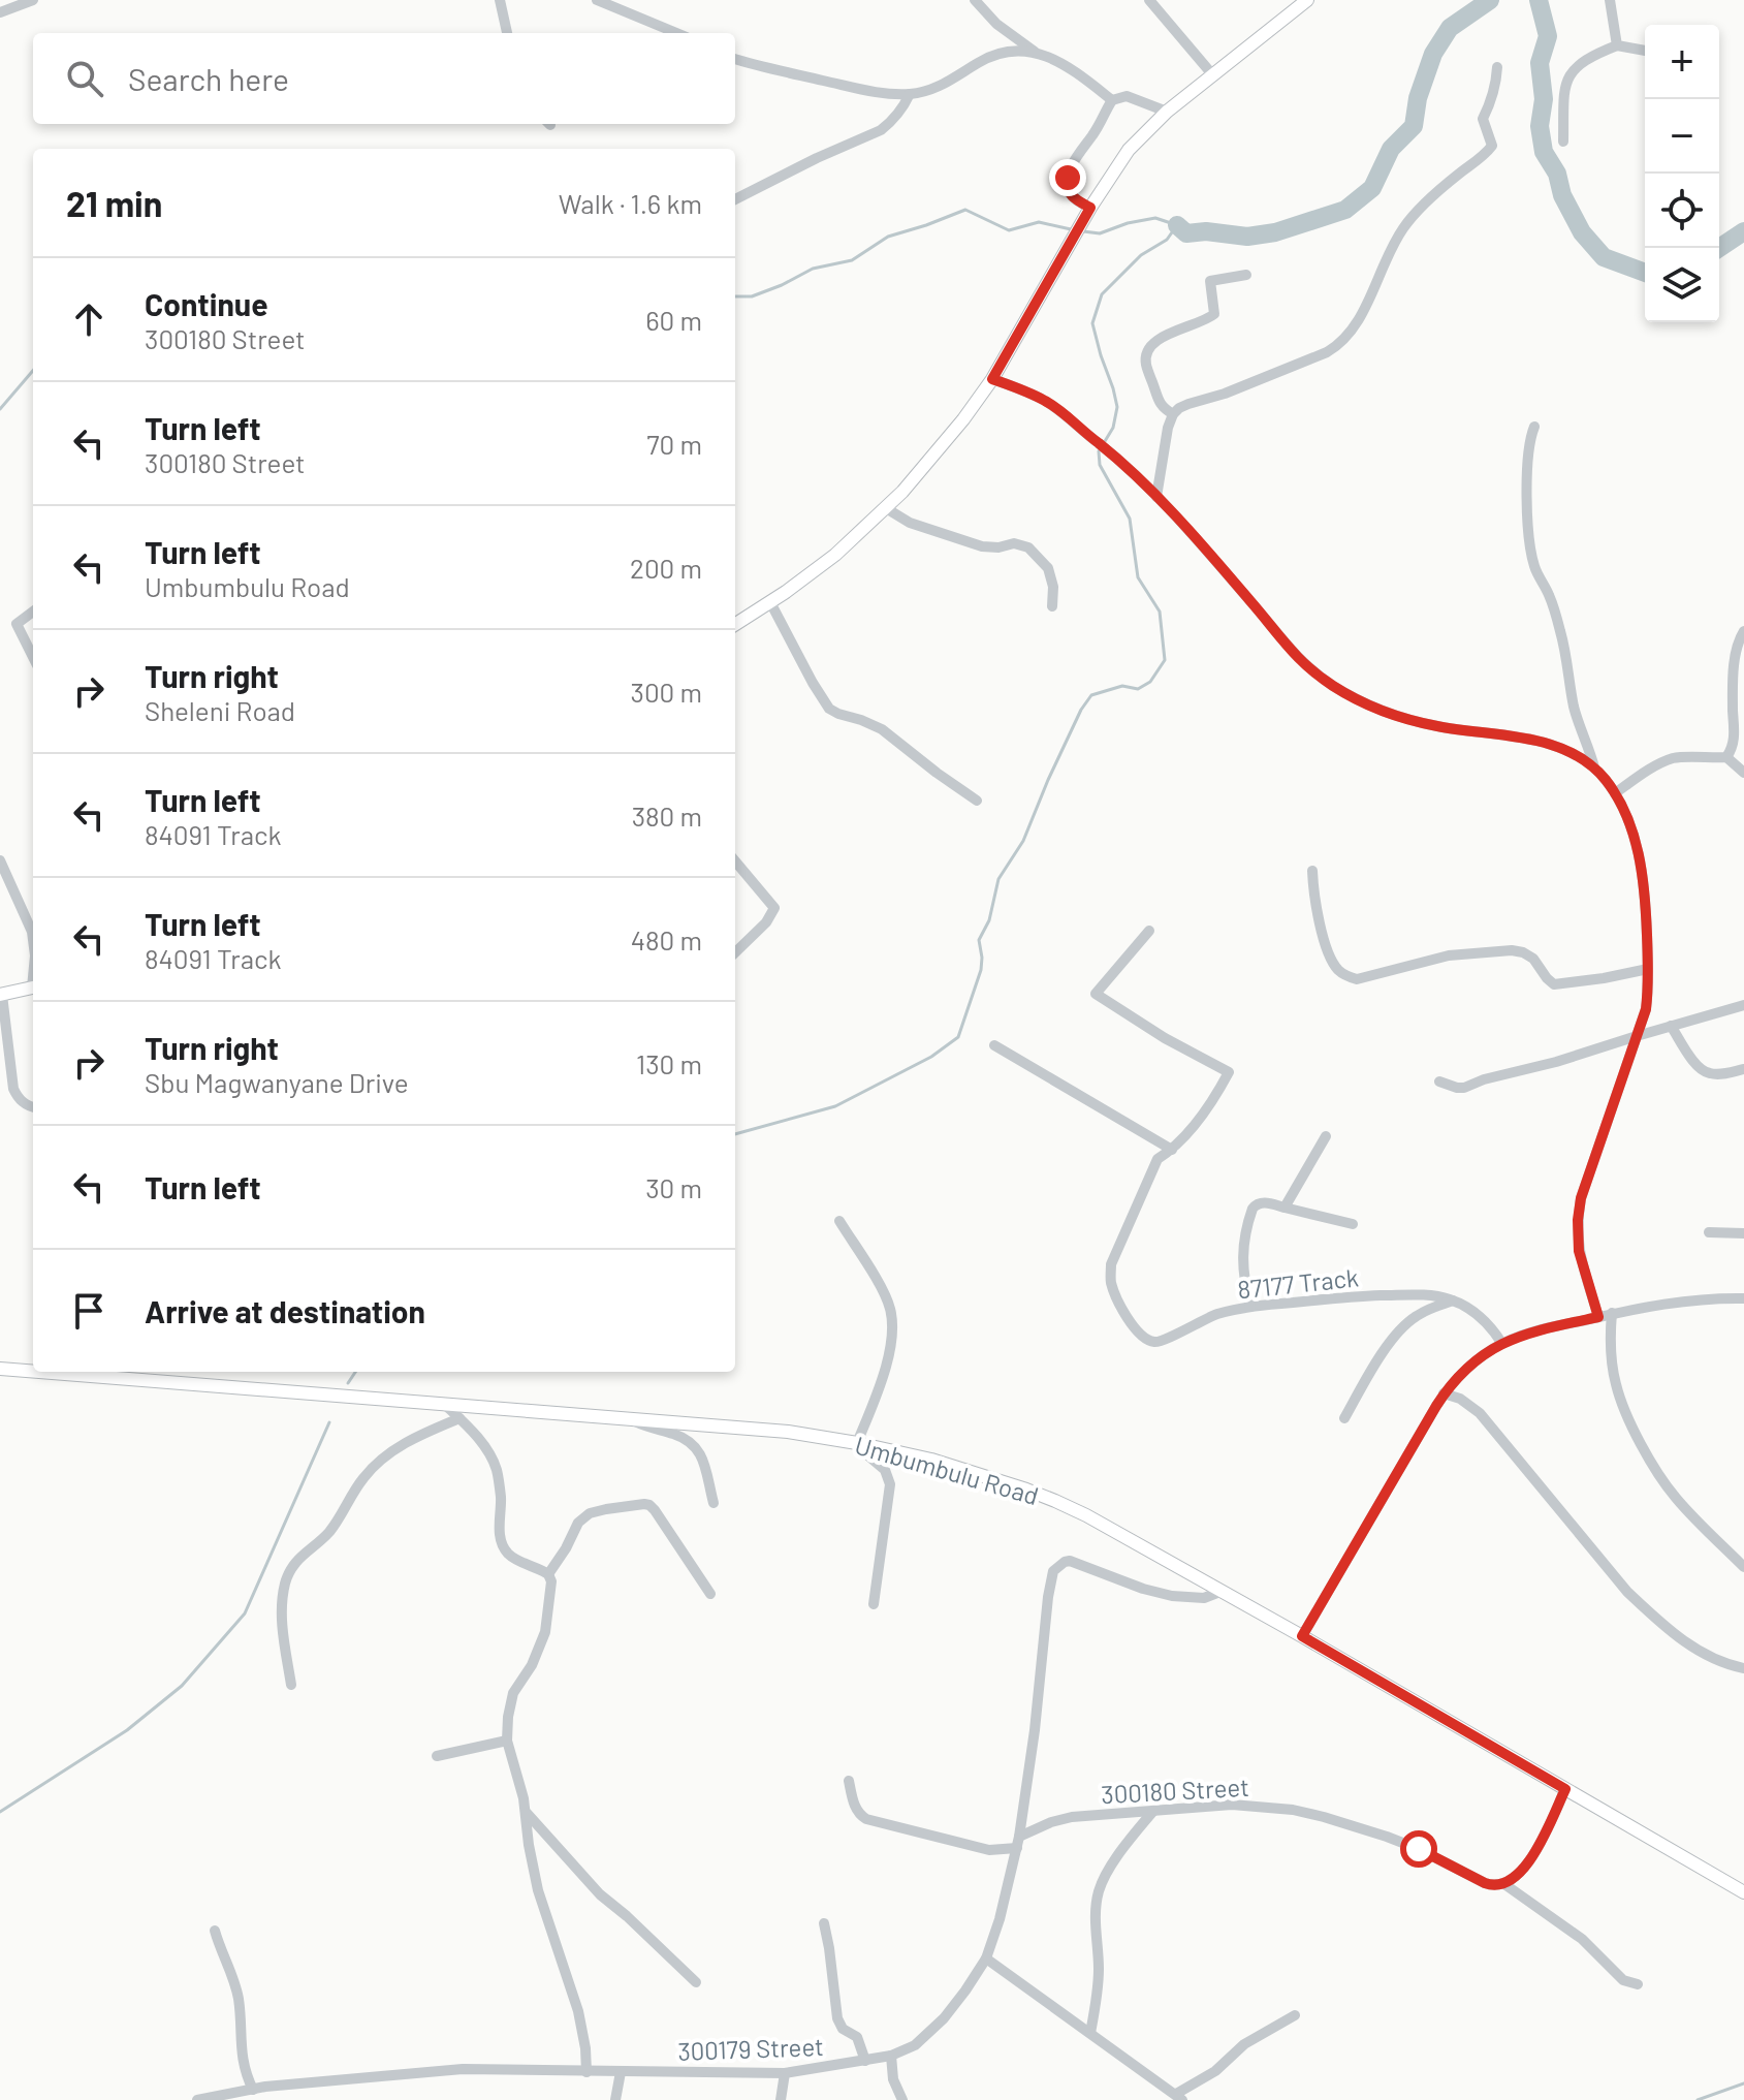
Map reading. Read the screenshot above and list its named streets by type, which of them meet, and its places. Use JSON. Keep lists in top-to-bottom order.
{
  "streets": {
    "main road": ["Umbumbulu Road"],
    "street": ["87177 Track", "300180 Street", "300179 Street"]
  },
  "crossings": [
    ["Umbumbulu Road", "300179 Street"],
    ["300180 Street", "300179 Street"]
  ],
  "page": {
    "map_buttons": ["+", "−"],
    "search": "Search here",
    "heading": ["21 min", "Walk · 1.6 km"],
    "list": [
      ["Continue", "300180 Street", "60 m"],
      ["Turn left", "300180 Street", "70 m"],
      ["Turn left", "Umbumbulu Road", "200 m"],
      ["Turn right", "Sheleni Road", "300 m"],
      ["Turn left", "84091 Track", "380 m"],
      ["Turn left", "84091 Track", "480 m"],
      ["Turn right", "Sbu Magwanyane Drive", "130 m"],
      ["Turn left", "30 m"],
      "Arrive at destination"
    ]
  }
}
